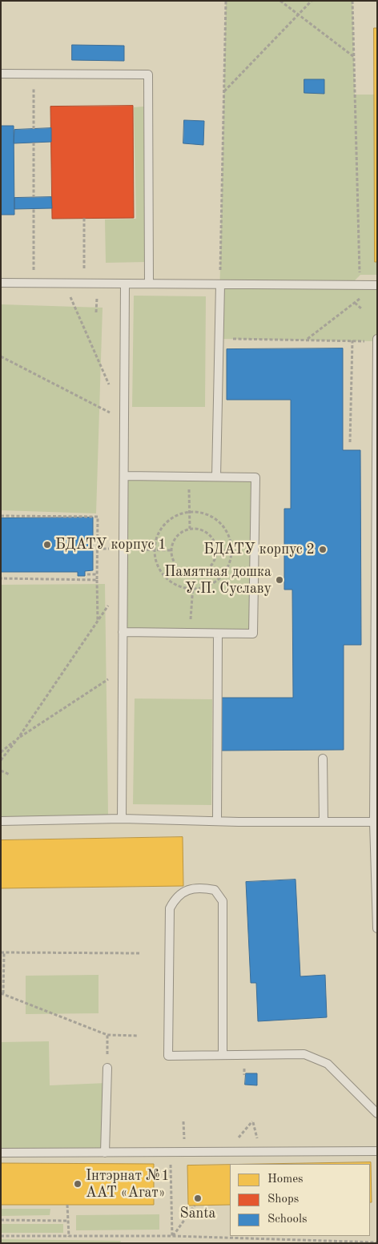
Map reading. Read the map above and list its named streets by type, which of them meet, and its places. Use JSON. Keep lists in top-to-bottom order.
{
  "places": [
    "БДАТУ корпус 1",
    "БДАТУ корпус 2",
    "Памятная дошка У.П. Суславу",
    "Інтэрнат №1 ААТ «Агат»",
    "Santa"
  ],
  "legend": ["Homes", "Shops", "Schools"]
}
